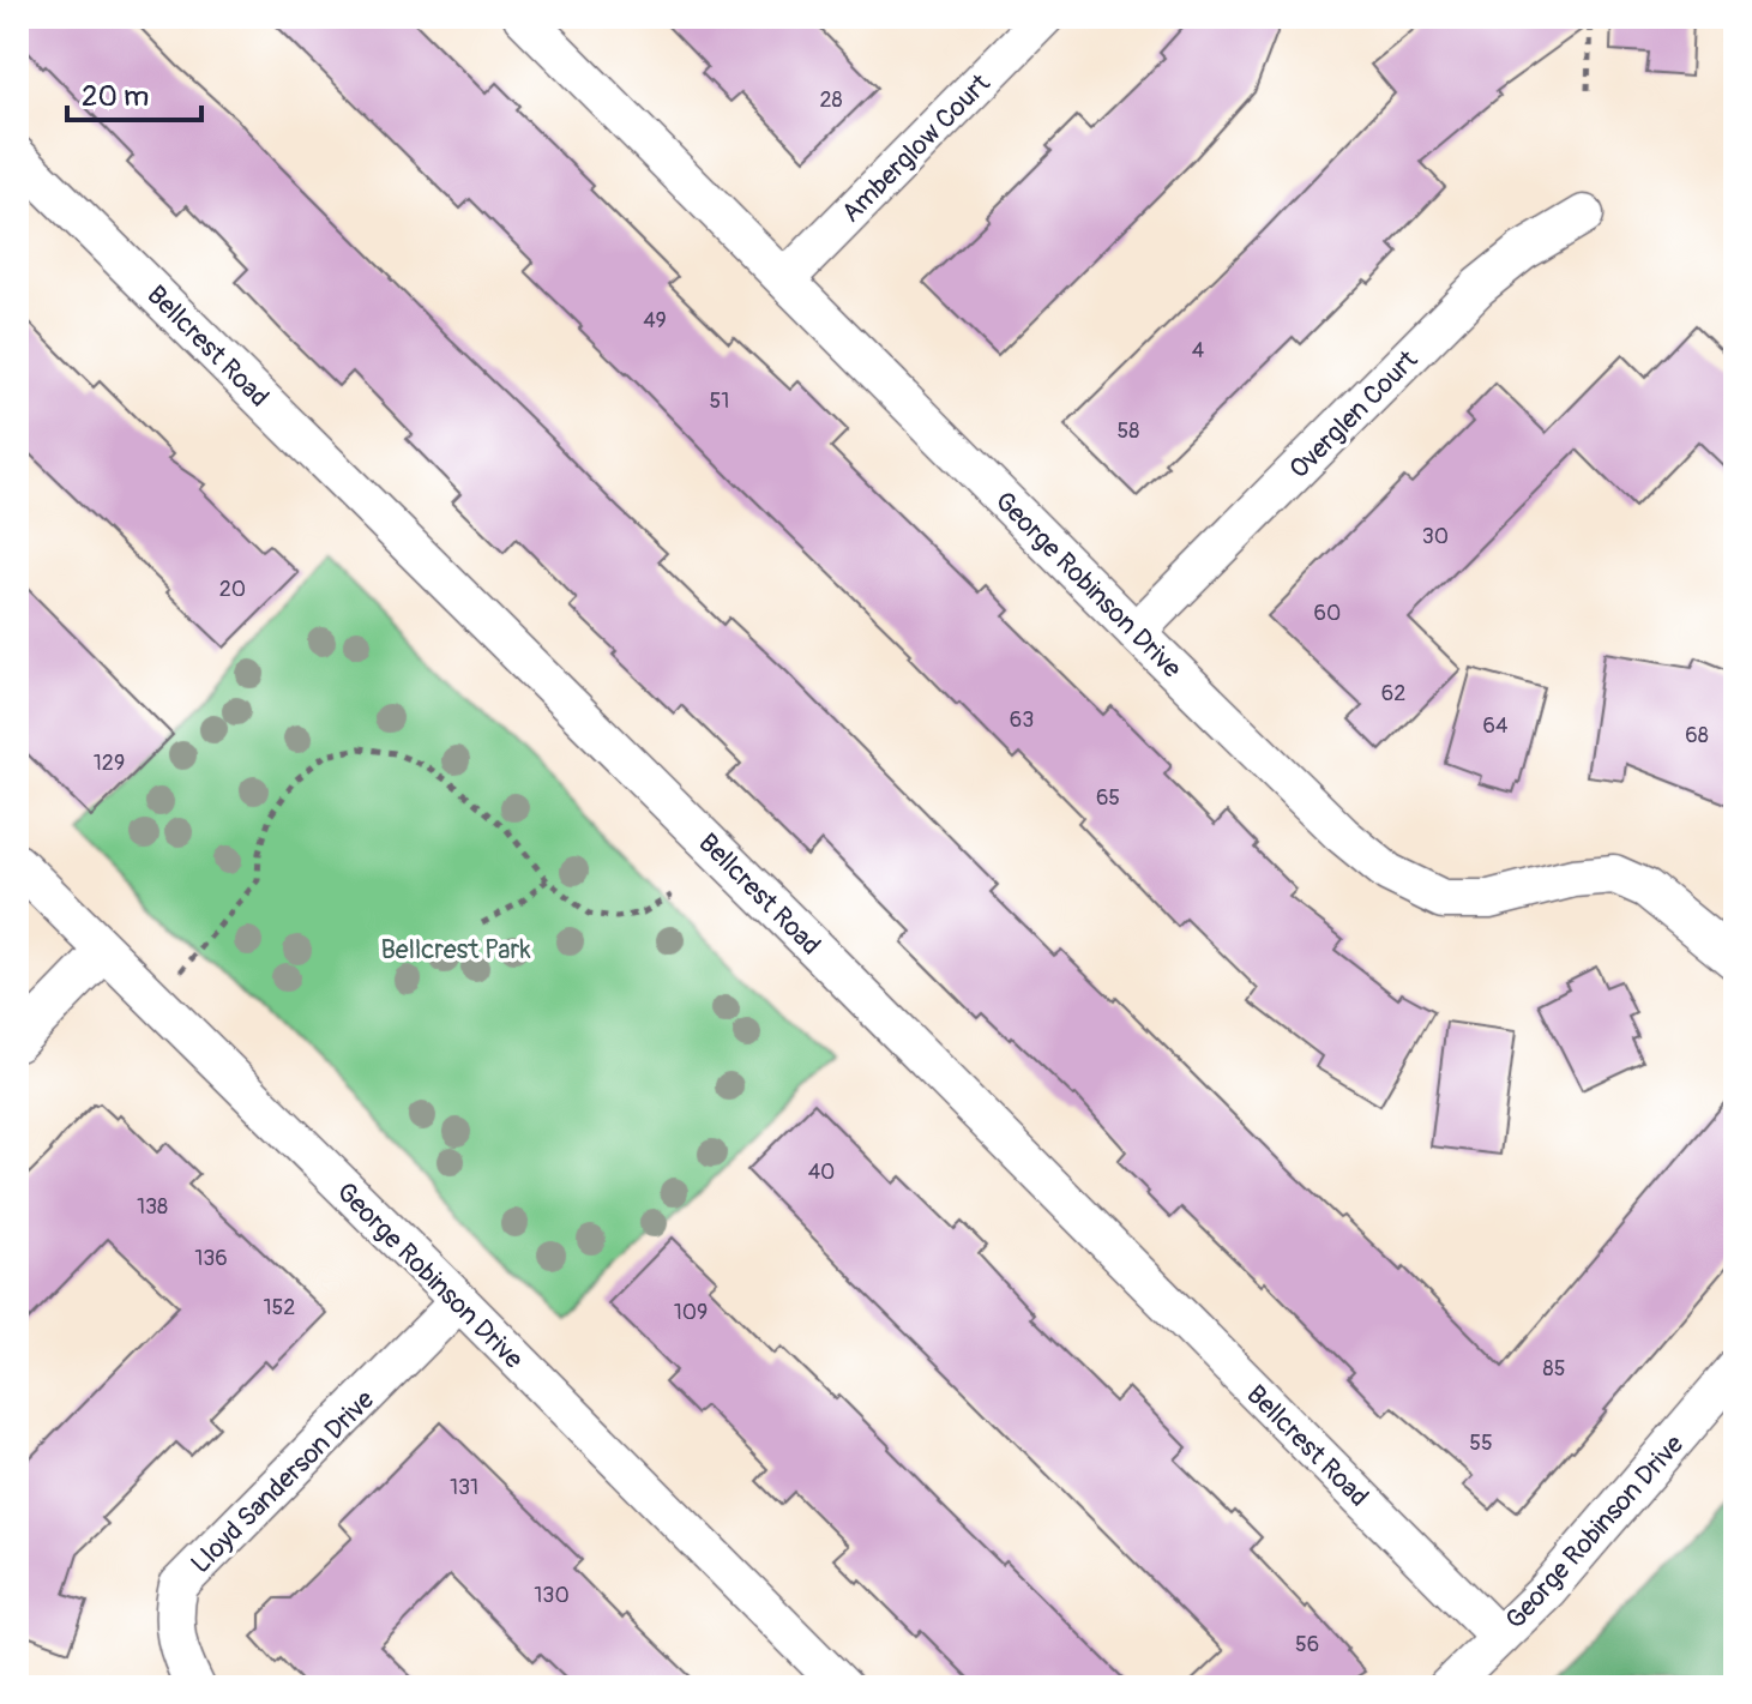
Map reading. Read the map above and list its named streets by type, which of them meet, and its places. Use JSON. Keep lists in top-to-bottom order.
{
  "streets": {
    "street": [
      "Amberglow Court",
      "Bellcrest Road",
      "Overglen Court",
      "George Robinson Drive",
      "Lloyd Sanderson Drive"
    ]
  },
  "crossings": [
    ["Amberglow Court", "George Robinson Drive"],
    ["Bellcrest Road", "George Robinson Drive"],
    ["Overglen Court", "George Robinson Drive"],
    ["George Robinson Drive", "Lloyd Sanderson Drive"]
  ],
  "parks": ["Bellcrest Park"],
  "house_numbers": [
    "28",
    "49",
    "4",
    "51",
    "58",
    "30",
    "20",
    "60",
    "62",
    "63",
    "64",
    "68",
    "129",
    "65",
    "40",
    "138",
    "136",
    "152",
    "109",
    "85",
    "55",
    "131",
    "130",
    "56"
  ],
  "scale_bar": "20 m"
}
